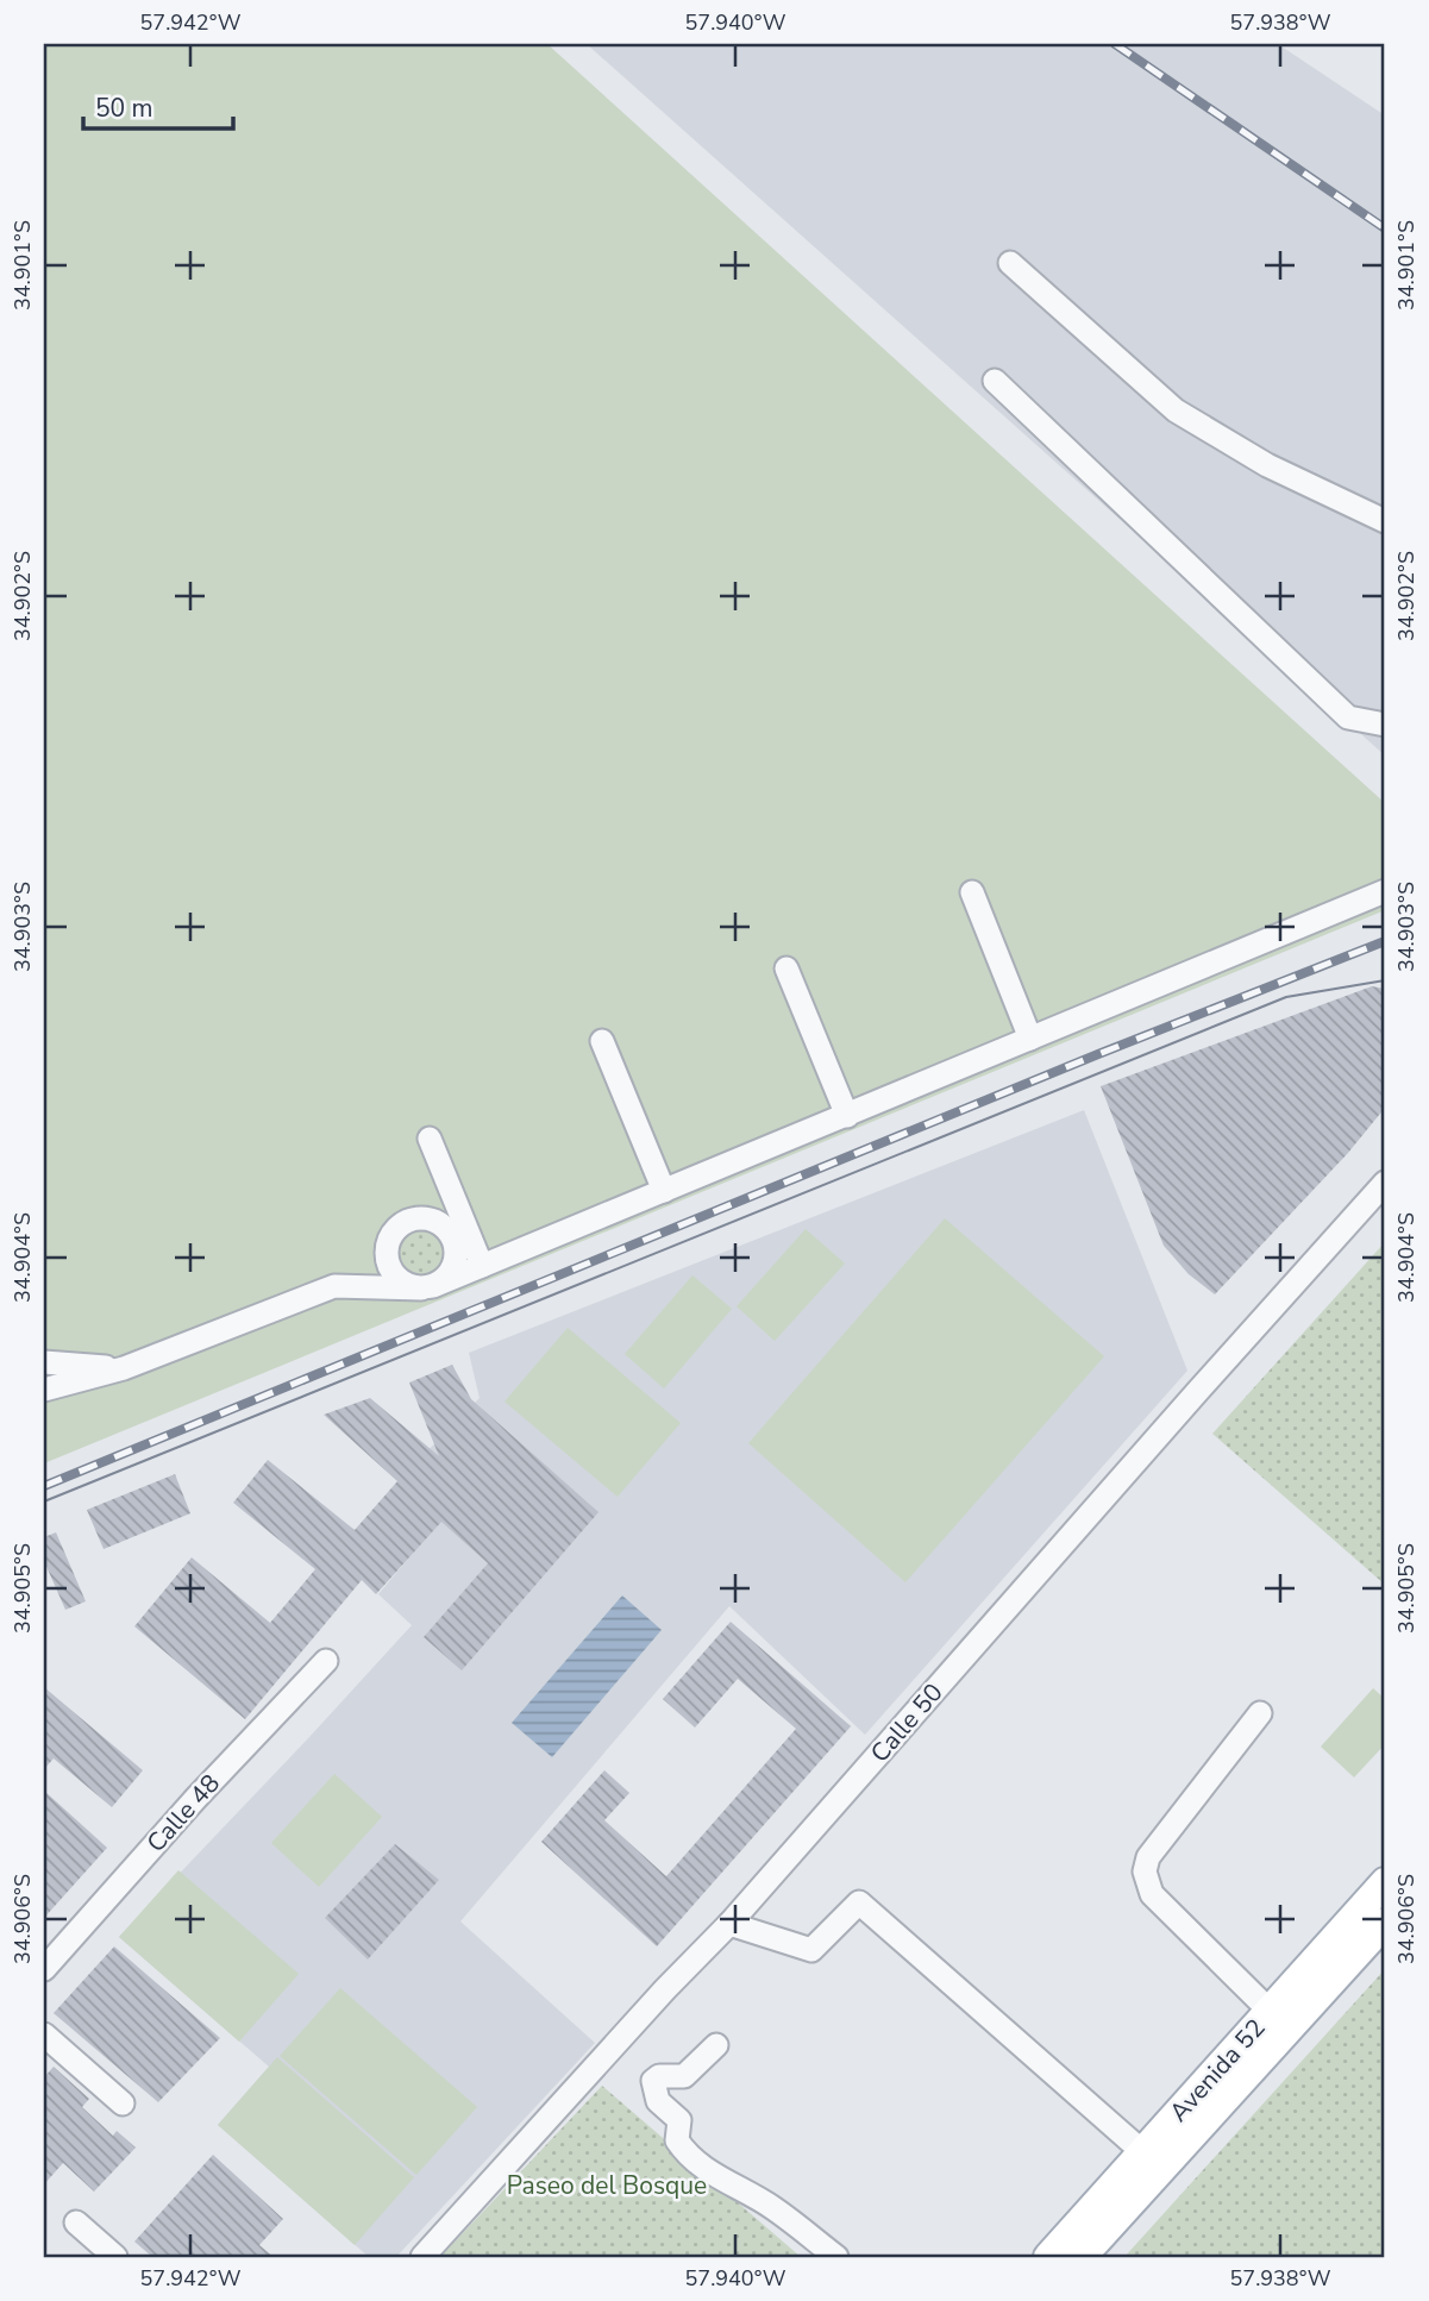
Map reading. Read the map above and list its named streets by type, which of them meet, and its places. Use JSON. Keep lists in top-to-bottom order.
{
  "streets": {
    "main road": ["Avenida 52"],
    "street": ["Calle 50", "Calle 48"]
  },
  "parks": ["Paseo del Bosque"],
  "scale_bar": "50 m",
  "coordinates": [
    "57.942°W",
    "57.940°W",
    "57.938°W",
    "34.901°S",
    "34.902°S",
    "34.903°S",
    "34.904°S",
    "34.905°S",
    "34.906°S"
  ]
}
